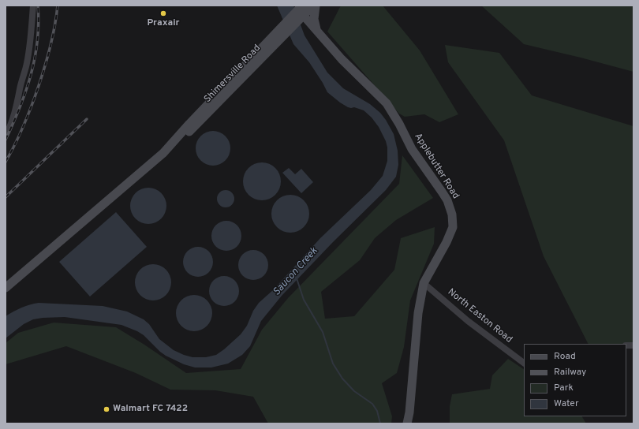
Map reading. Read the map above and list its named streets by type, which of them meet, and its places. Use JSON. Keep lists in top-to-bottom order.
{
  "streets": {
    "street": ["Shimersville Road", "Applebutter Road", "North Easton Road"]
  },
  "crossings": [
    ["Shimersville Road", "Applebutter Road"],
    ["Applebutter Road", "North Easton Road"]
  ],
  "water": ["Saucon Creek"],
  "places": ["Praxair", "Walmart FC 7422"],
  "legend": [
    "Road",
    "Railway",
    "Park",
    "Water"
  ]
}
